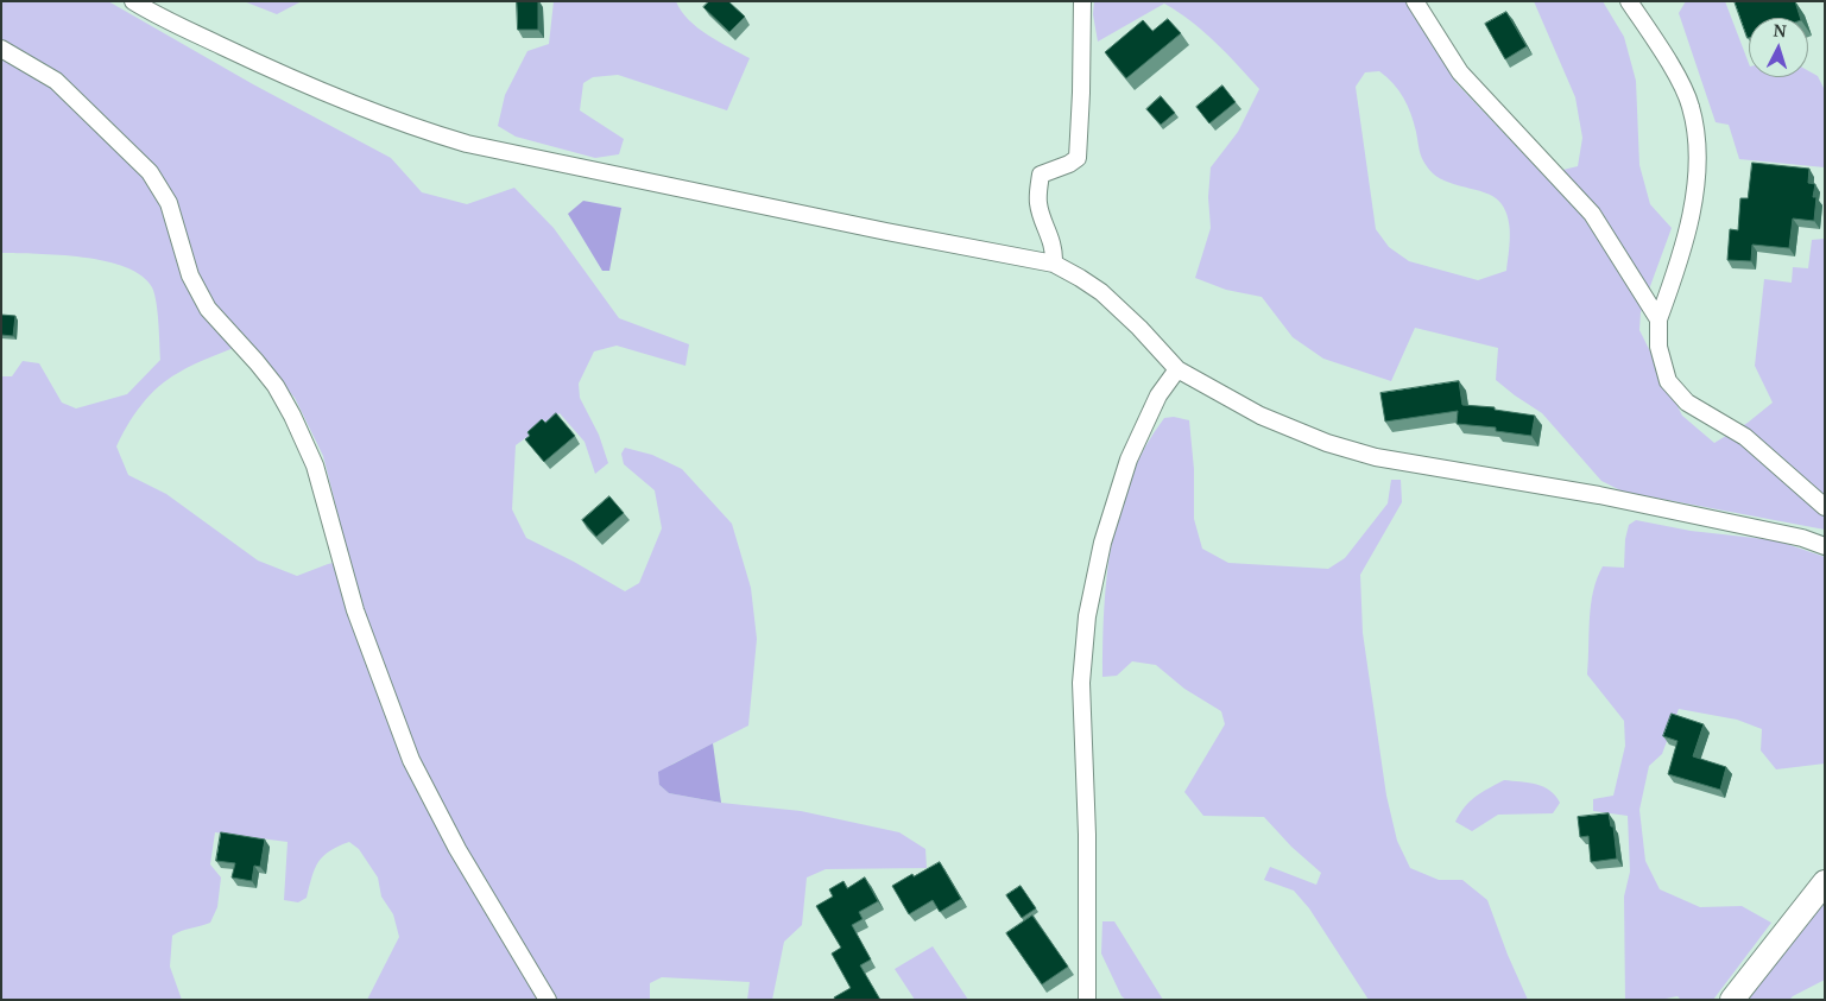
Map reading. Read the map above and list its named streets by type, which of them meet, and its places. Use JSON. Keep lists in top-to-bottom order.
{
  "north": "top"
}
